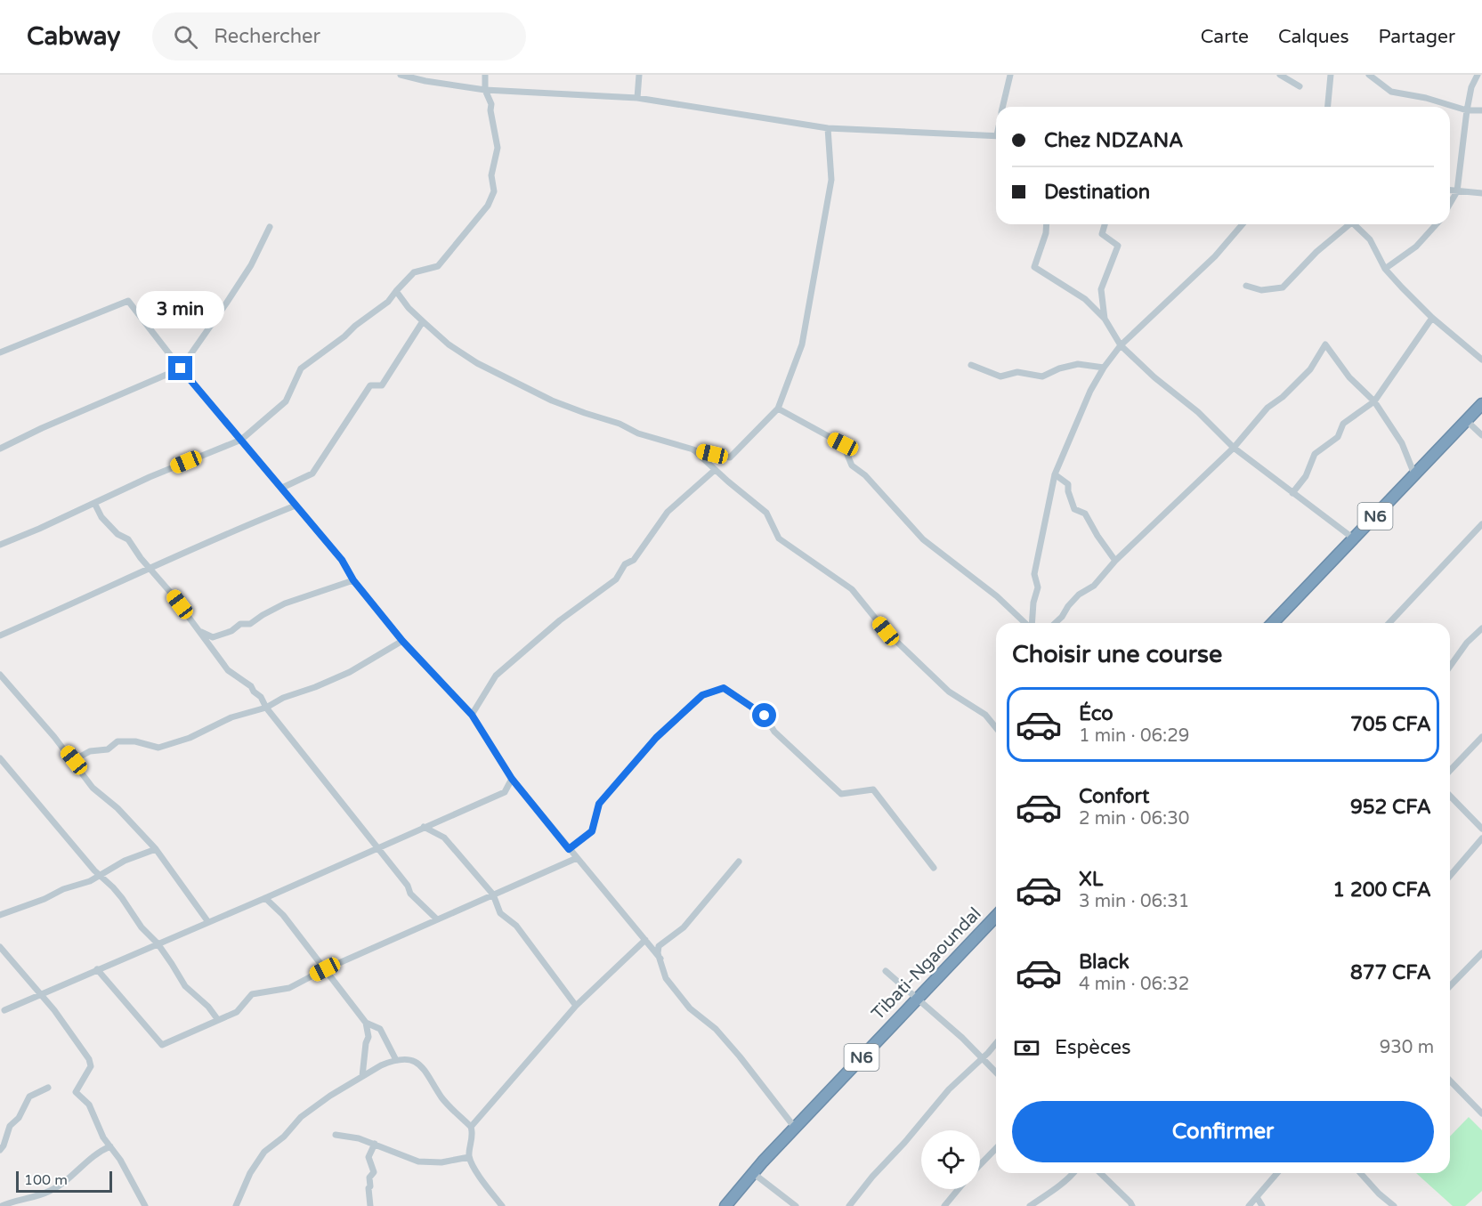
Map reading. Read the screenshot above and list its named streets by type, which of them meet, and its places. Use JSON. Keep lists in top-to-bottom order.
{
  "streets": {
    "highway": ["N6", "Tibati-Ngaoundal"]
  },
  "scale_bar": "100 m",
  "page": {
    "header": "Cabway",
    "search": "Rechercher",
    "nav": ["Carte", "Calques", "Partager"],
    "banner": ["Chez NDZANA", "Destination"],
    "bubble": "3 min",
    "heading": "Choisir une course",
    "list": [
      {
        "name": "Éco",
        "note": "1 min · 06:29",
        "value": "705 CFA"
      },
      {
        "name": "Confort",
        "note": "2 min · 06:30",
        "value": "952 CFA"
      },
      {
        "name": "XL",
        "note": "3 min · 06:31",
        "value": "1 200 CFA"
      },
      {
        "name": "Black",
        "note": "4 min · 06:32",
        "value": "877 CFA"
      }
    ],
    "pay": ["Espèces", "930 m"],
    "buttons": "Confirmer",
    "scale": "100 m"
  }
}
